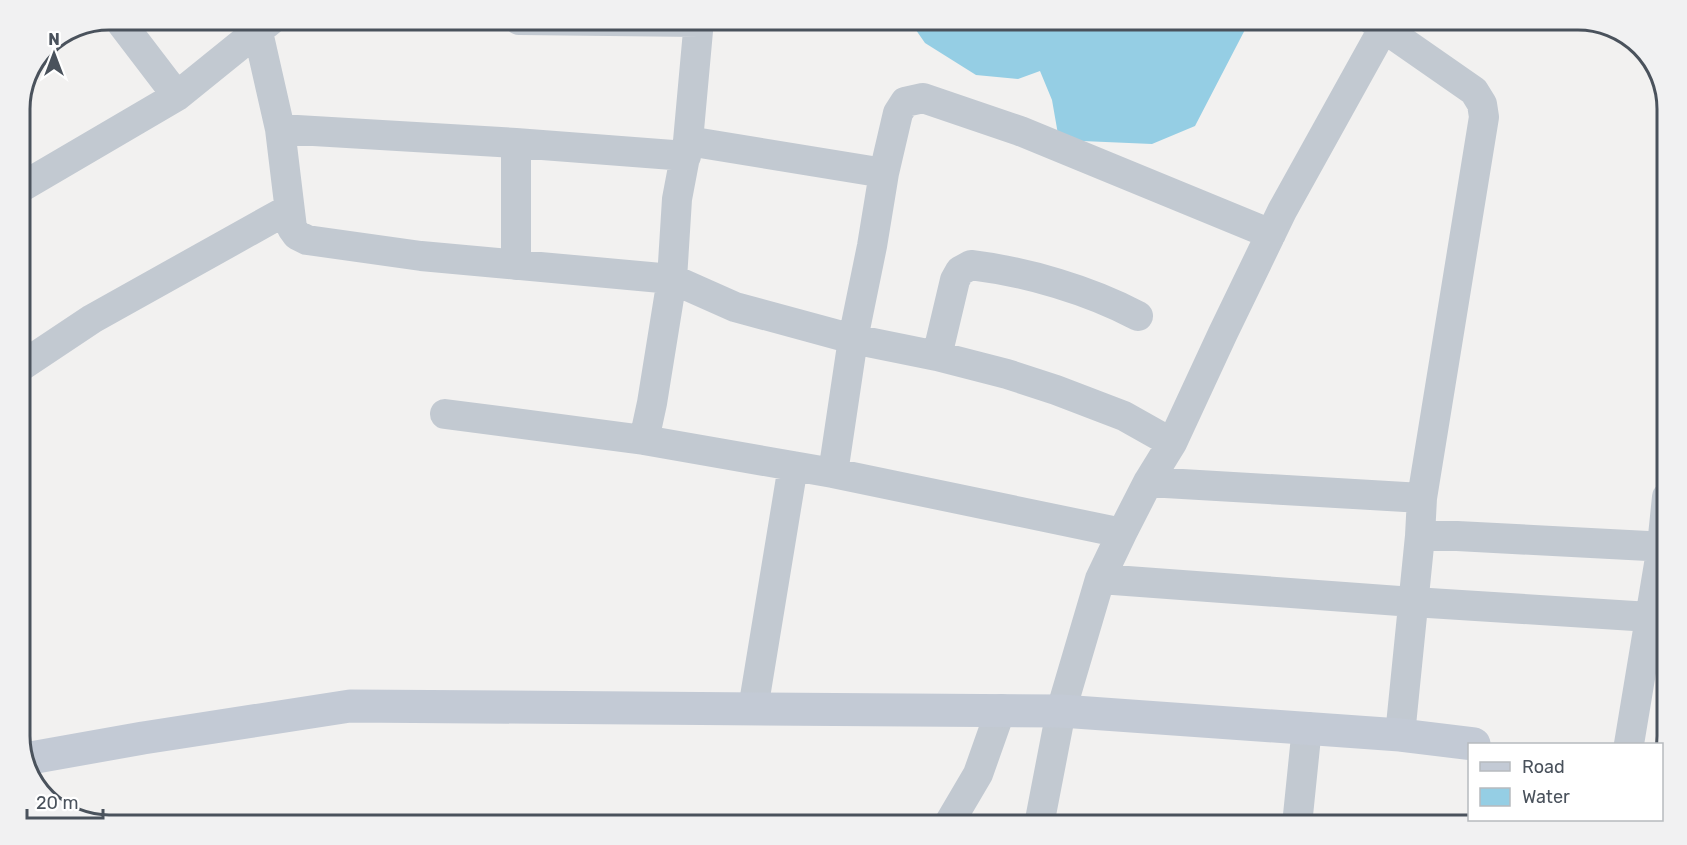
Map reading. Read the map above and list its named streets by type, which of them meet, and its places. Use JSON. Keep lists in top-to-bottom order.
{
  "legend": ["Road", "Water"],
  "scale_bar": "20 m",
  "north": "top"
}
